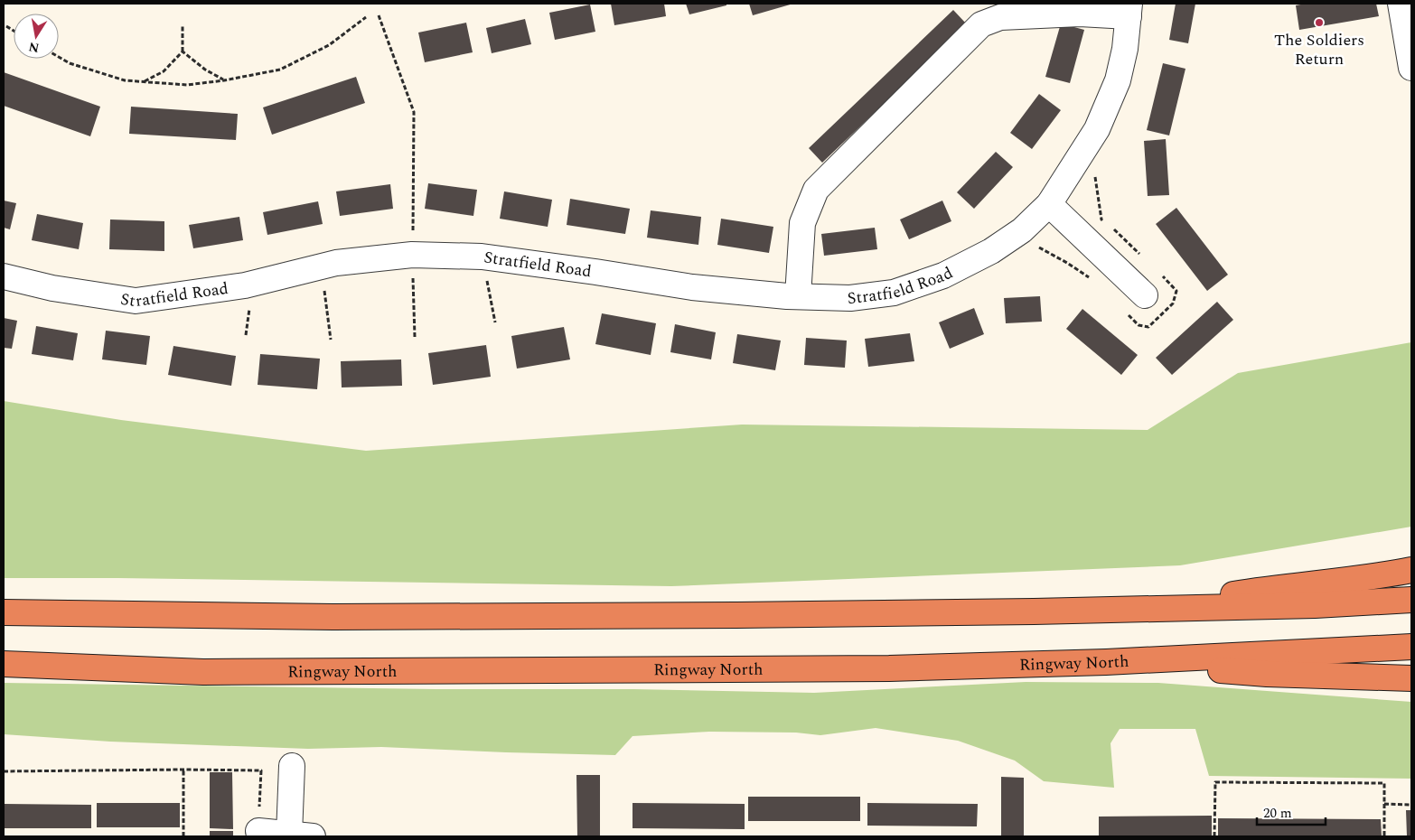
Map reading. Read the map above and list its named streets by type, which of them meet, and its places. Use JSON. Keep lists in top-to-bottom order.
{
  "streets": {
    "highway": ["Ringway North"],
    "street": ["Stratfield Road"]
  },
  "places": ["The Soldiers Return"],
  "scale_bar": "20 m",
  "north": "bottom"
}
